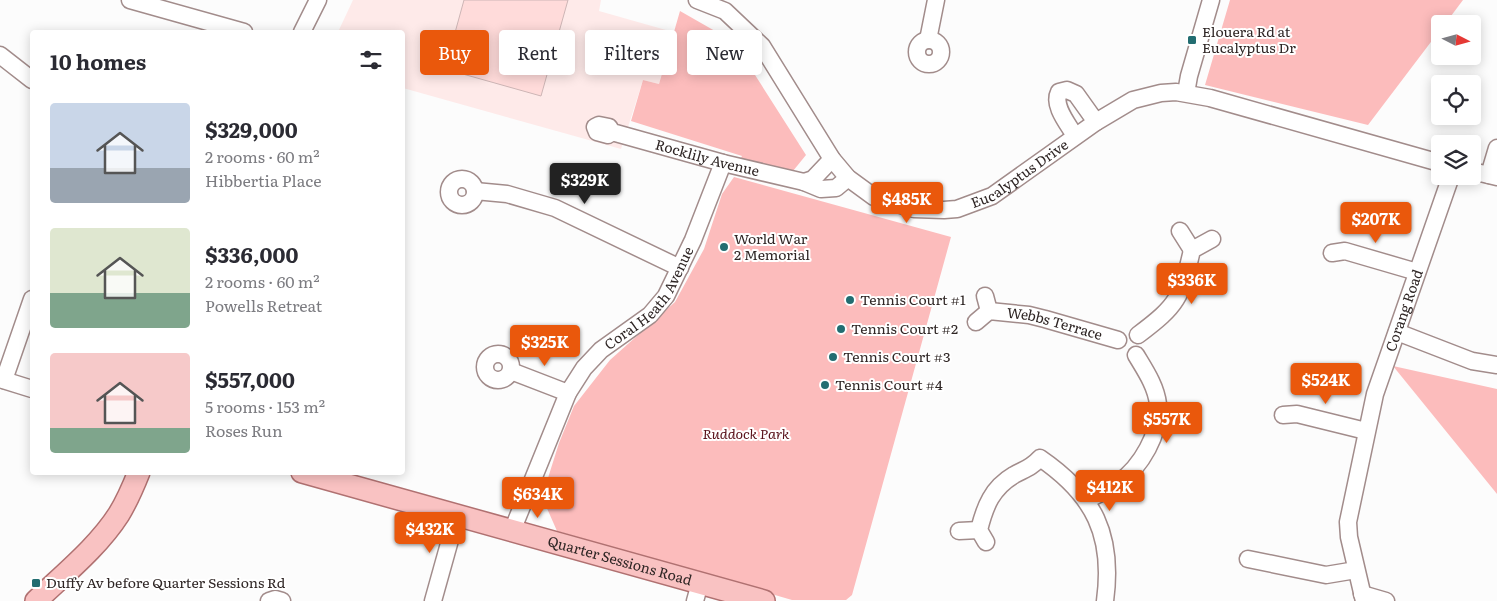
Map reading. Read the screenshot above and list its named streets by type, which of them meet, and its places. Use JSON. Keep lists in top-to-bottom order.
{
  "streets": {
    "main road": ["Quarter Sessions Road"],
    "street": [
      "Rocklily Avenue",
      "Eucalyptus Drive",
      "Coral Heath Avenue",
      "Corang Road",
      "Webbs Terrace"
    ]
  },
  "crossings": [
    ["Rocklily Avenue", "Eucalyptus Drive"],
    ["Rocklily Avenue", "Coral Heath Avenue"],
    ["Coral Heath Avenue", "Quarter Sessions Road"]
  ],
  "parks": ["Ruddock Park"],
  "places": {
    "transit": ["Elouera Rd at Eucalyptus Dr", "Duffy Av before Quarter Sessions Rd"],
    "other": [
      "World War 2 Memorial",
      "Tennis Court #1",
      "Tennis Court #2",
      "Tennis Court #3",
      "Tennis Court #4"
    ]
  },
  "north": "right",
  "page": {
    "chip": [
      "Buy",
      "Rent",
      "Filters",
      "New"
    ],
    "heading": "10 homes",
    "list": [
      {
        "name": "$329,000",
        "note": "2 rooms · 60 m² · Hibbertia Place"
      },
      {
        "name": "$336,000",
        "note": "2 rooms · 60 m² · Powells Retreat"
      },
      {
        "name": "$557,000",
        "note": "5 rooms · 153 m² · Roses Run"
      }
    ],
    "price": [
      "$329K",
      "$485K",
      "$207K",
      "$336K",
      "$325K",
      "$524K",
      "$557K",
      "$412K",
      "$634K",
      "$432K"
    ]
  }
}
